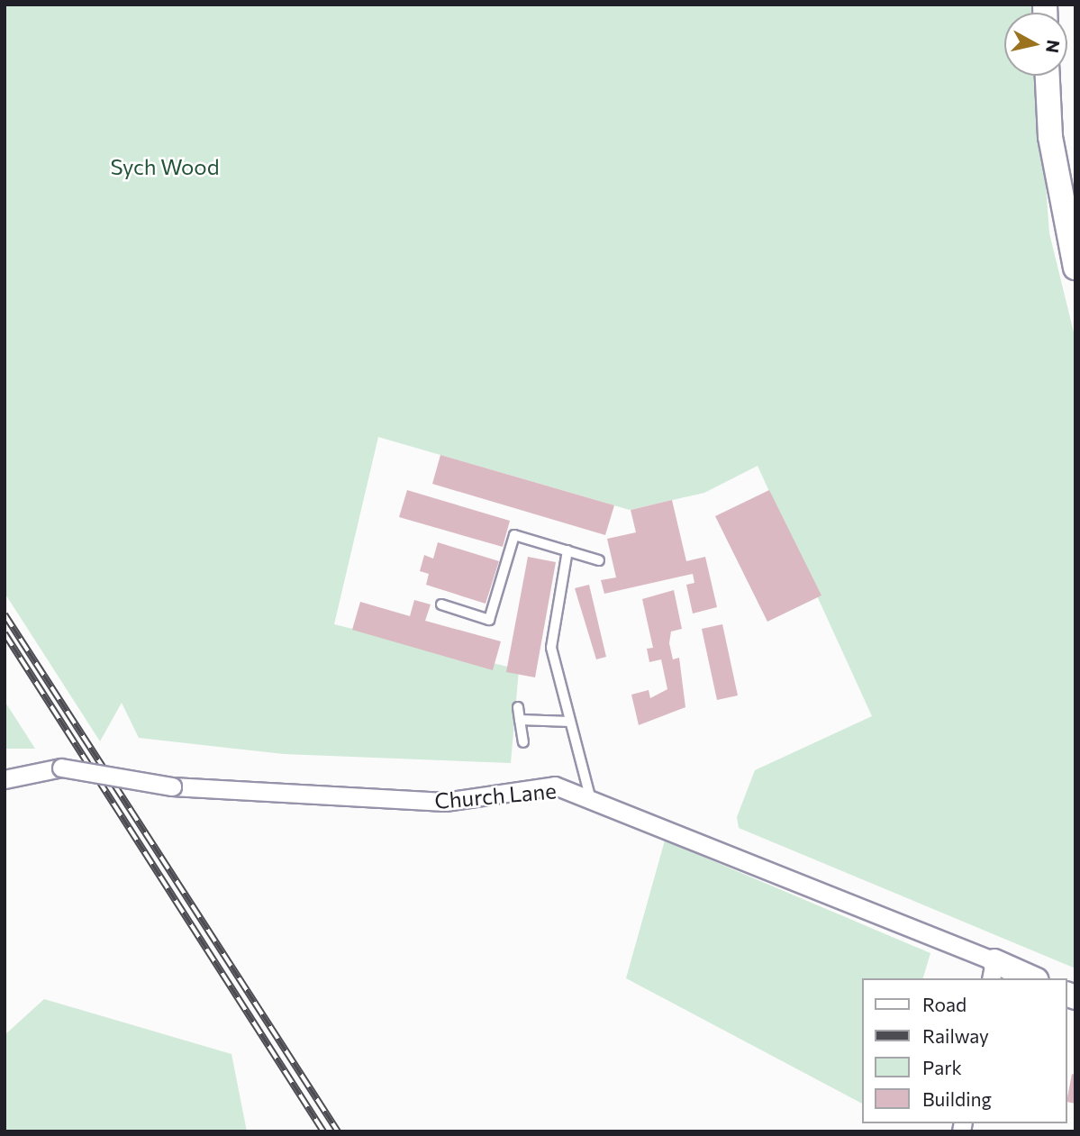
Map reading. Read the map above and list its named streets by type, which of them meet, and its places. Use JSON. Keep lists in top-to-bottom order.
{
  "streets": {
    "street": ["Church Lane"]
  },
  "parks": ["Sych Wood"],
  "legend": [
    "Road",
    "Railway",
    "Park",
    "Building"
  ],
  "north": "right"
}
